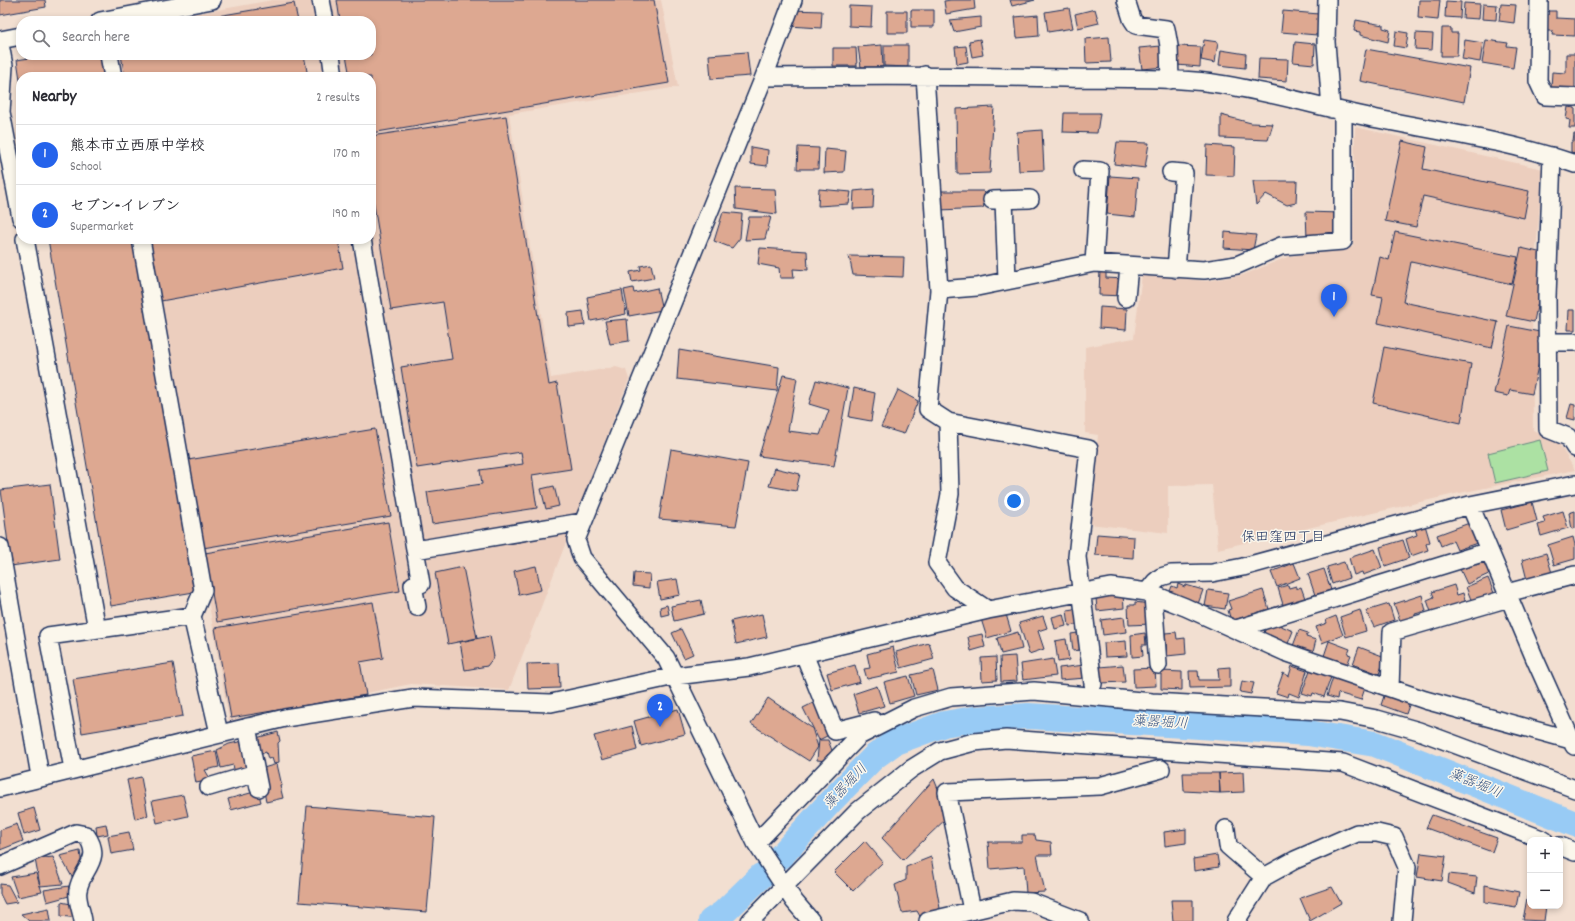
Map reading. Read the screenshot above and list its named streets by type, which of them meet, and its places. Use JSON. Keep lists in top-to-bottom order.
{
  "districts": ["保田窪四丁目"],
  "water": ["藻器堀川"],
  "page": {
    "search": "Search here",
    "heading": ["Nearby", "2 results"],
    "list": [
      {
        "mark": "1",
        "name": "熊本市立西原中学校",
        "note": "School",
        "value": "170 m"
      },
      {
        "mark": "2",
        "name": "セブン-イレブン",
        "note": "Supermarket",
        "value": "190 m"
      }
    ],
    "pins": ["1", "2"],
    "map_buttons": ["+", "−"]
  }
}
